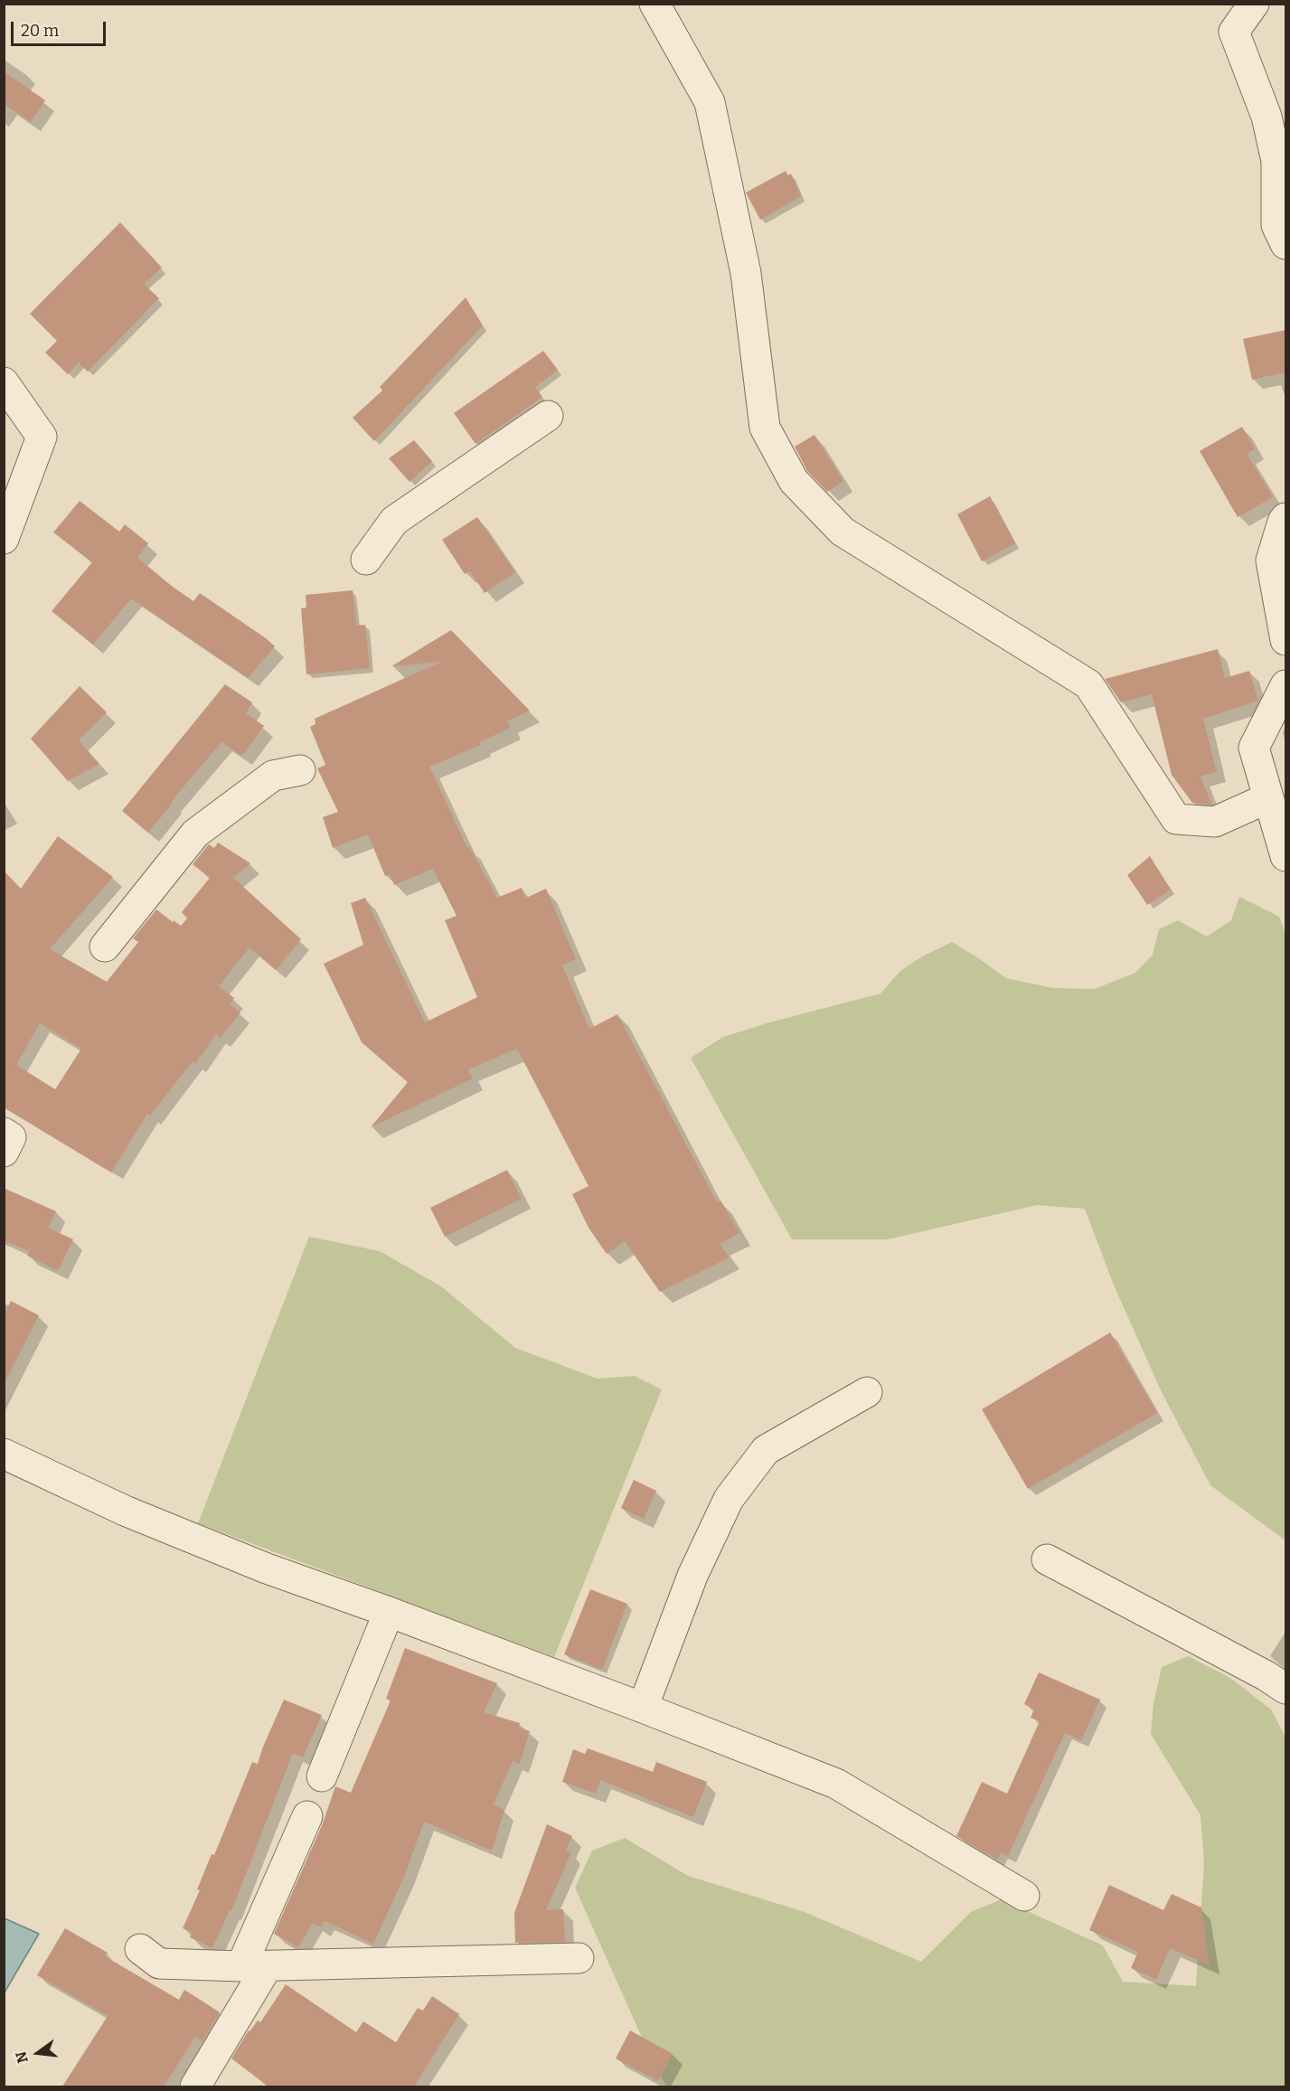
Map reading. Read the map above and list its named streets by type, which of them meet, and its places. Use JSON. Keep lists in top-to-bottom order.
{
  "scale_bar": "20 m",
  "north": "left"
}
